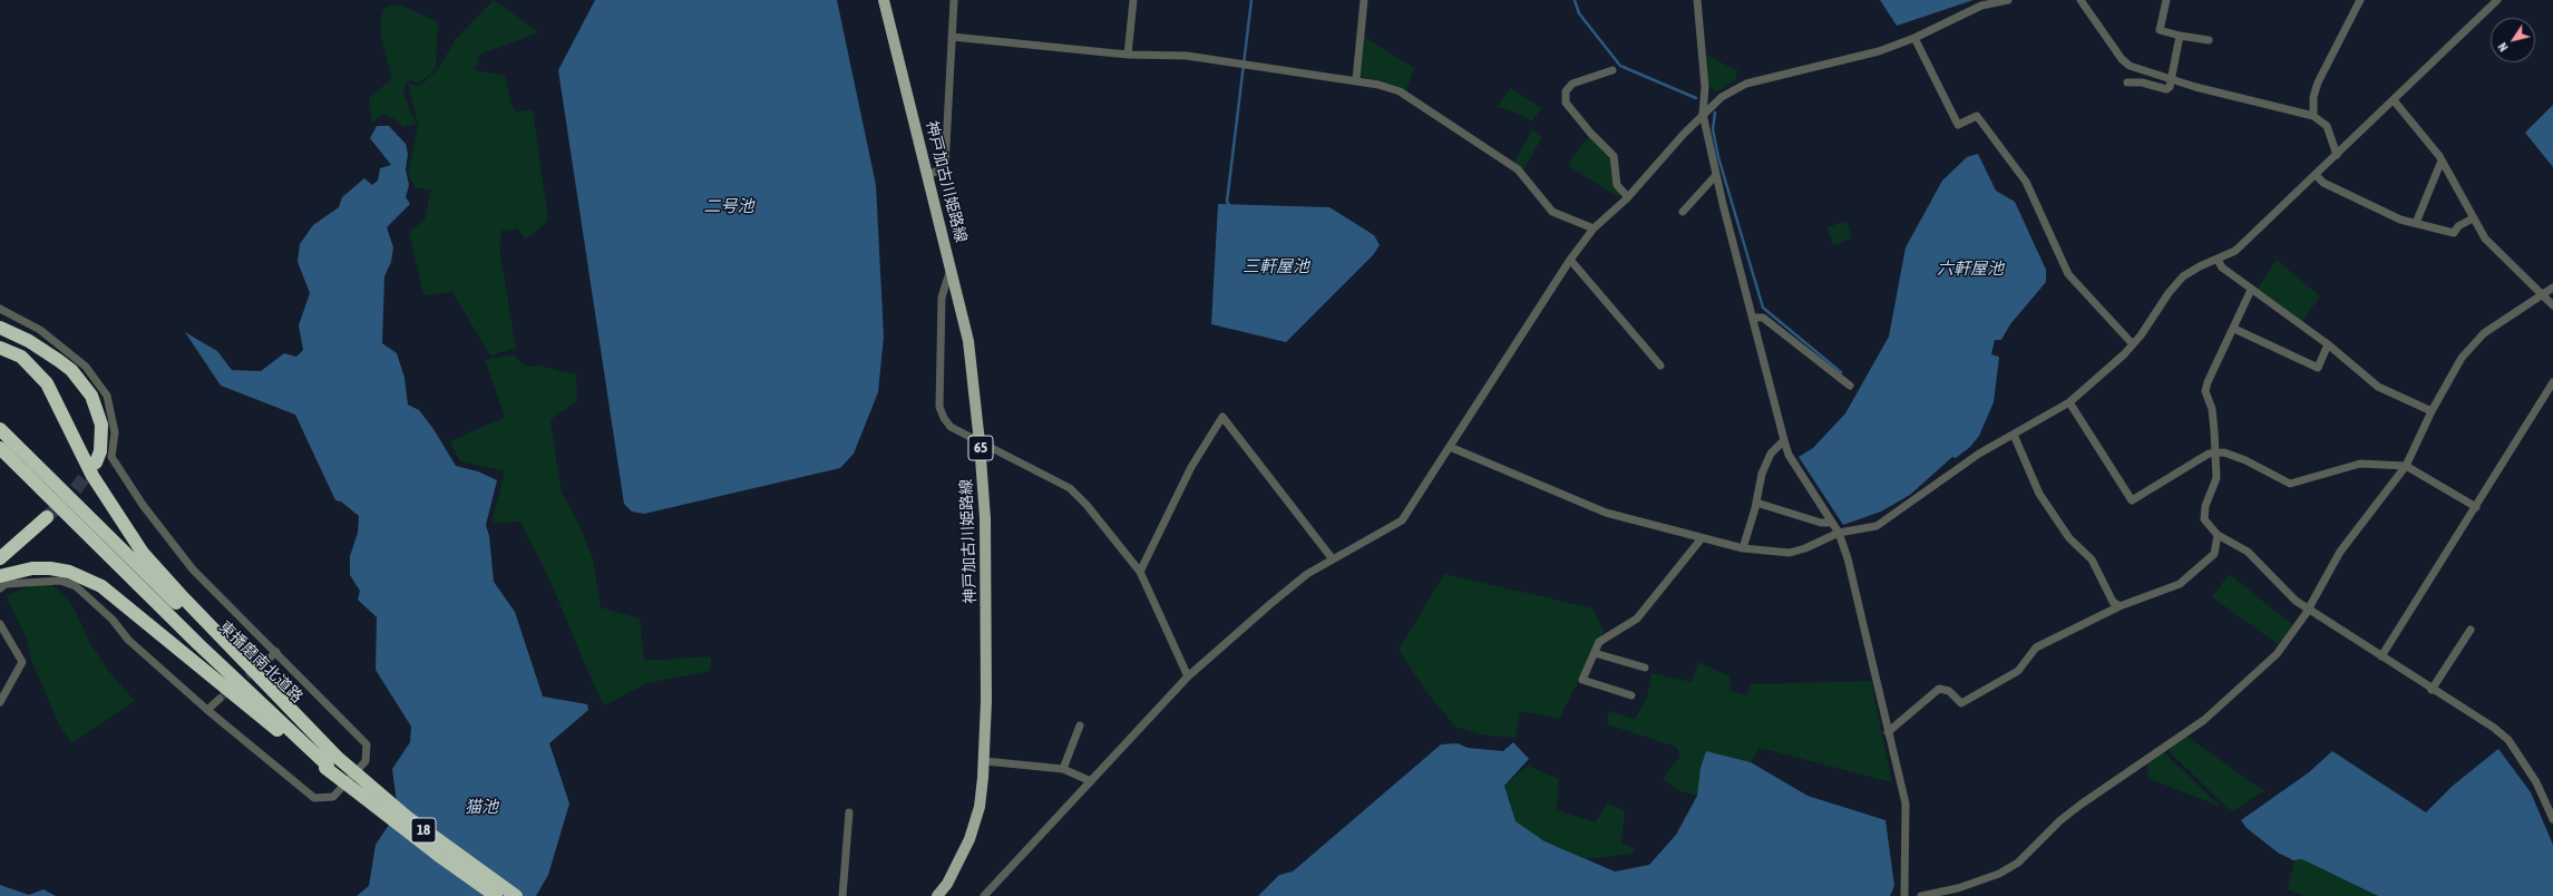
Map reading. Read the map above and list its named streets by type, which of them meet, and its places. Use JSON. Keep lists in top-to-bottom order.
{
  "streets": {
    "highway": ["東播磨南北道路", "18"],
    "main road": ["神戸加古川姫路線", "65"]
  },
  "crossings": [
    ["東播磨南北道路", "18"]
  ],
  "water": [
    "二号池",
    "三軒屋池",
    "六軒屋池",
    "猫池"
  ],
  "north": "bottom left"
}
